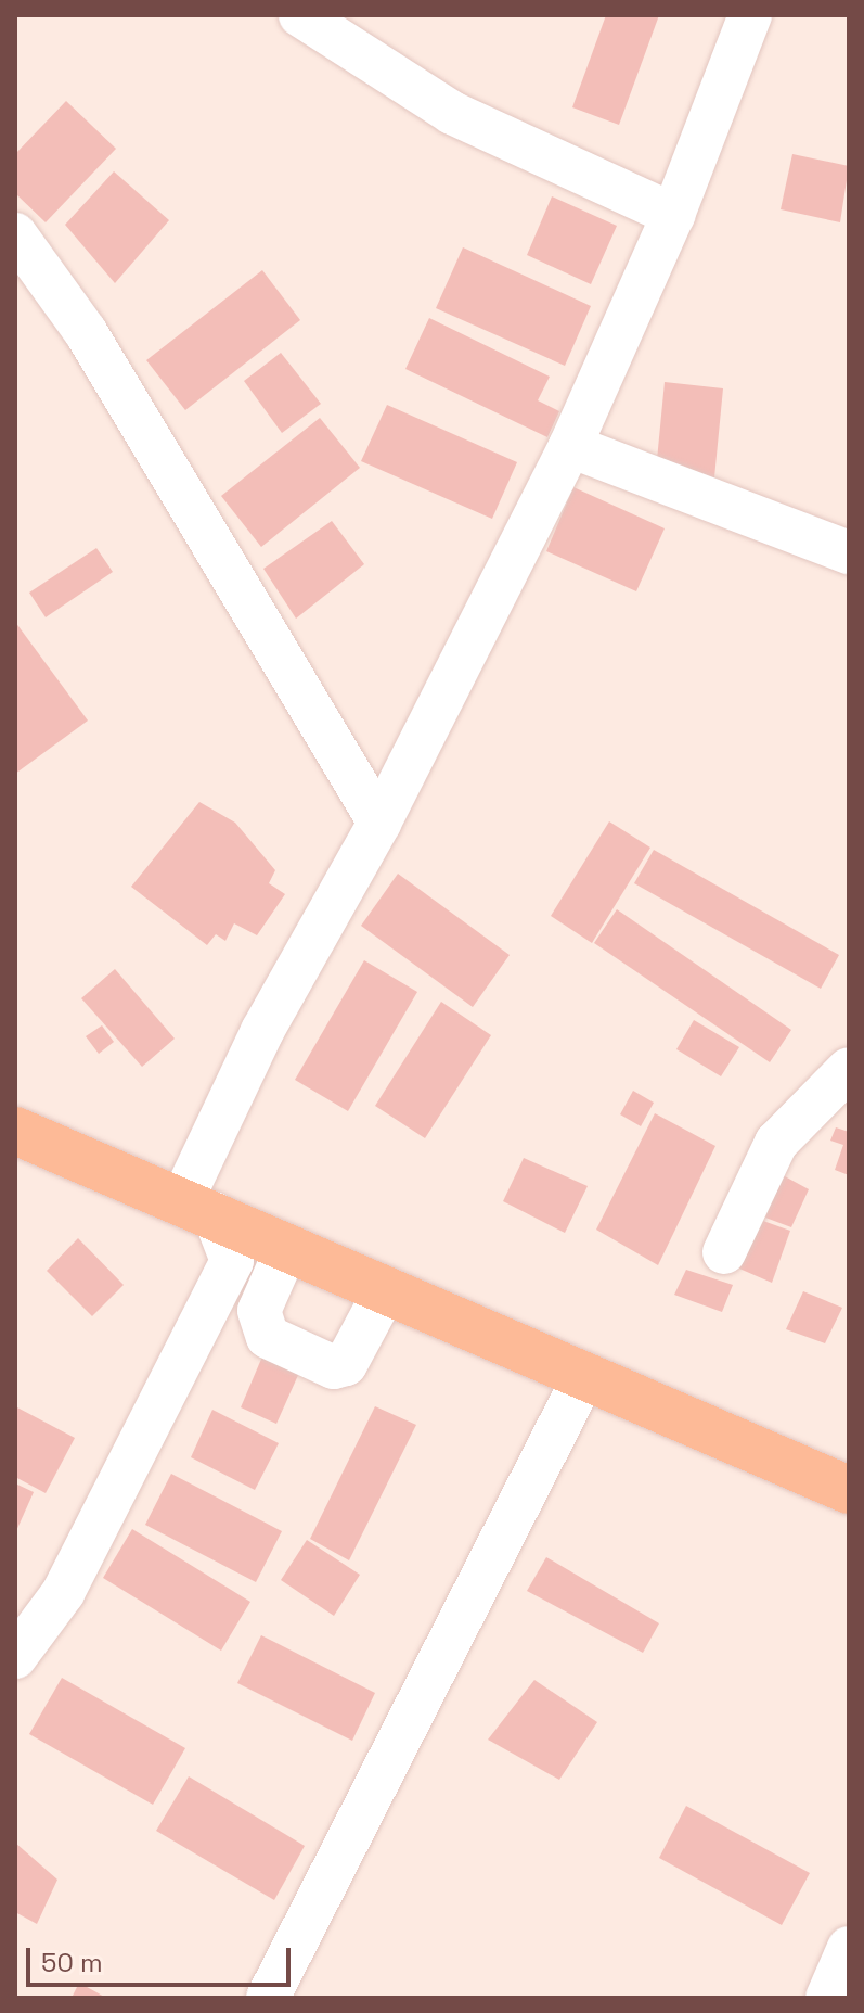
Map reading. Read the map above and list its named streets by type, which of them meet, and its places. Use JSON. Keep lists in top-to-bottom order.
{
  "scale_bar": "50 m"
}
